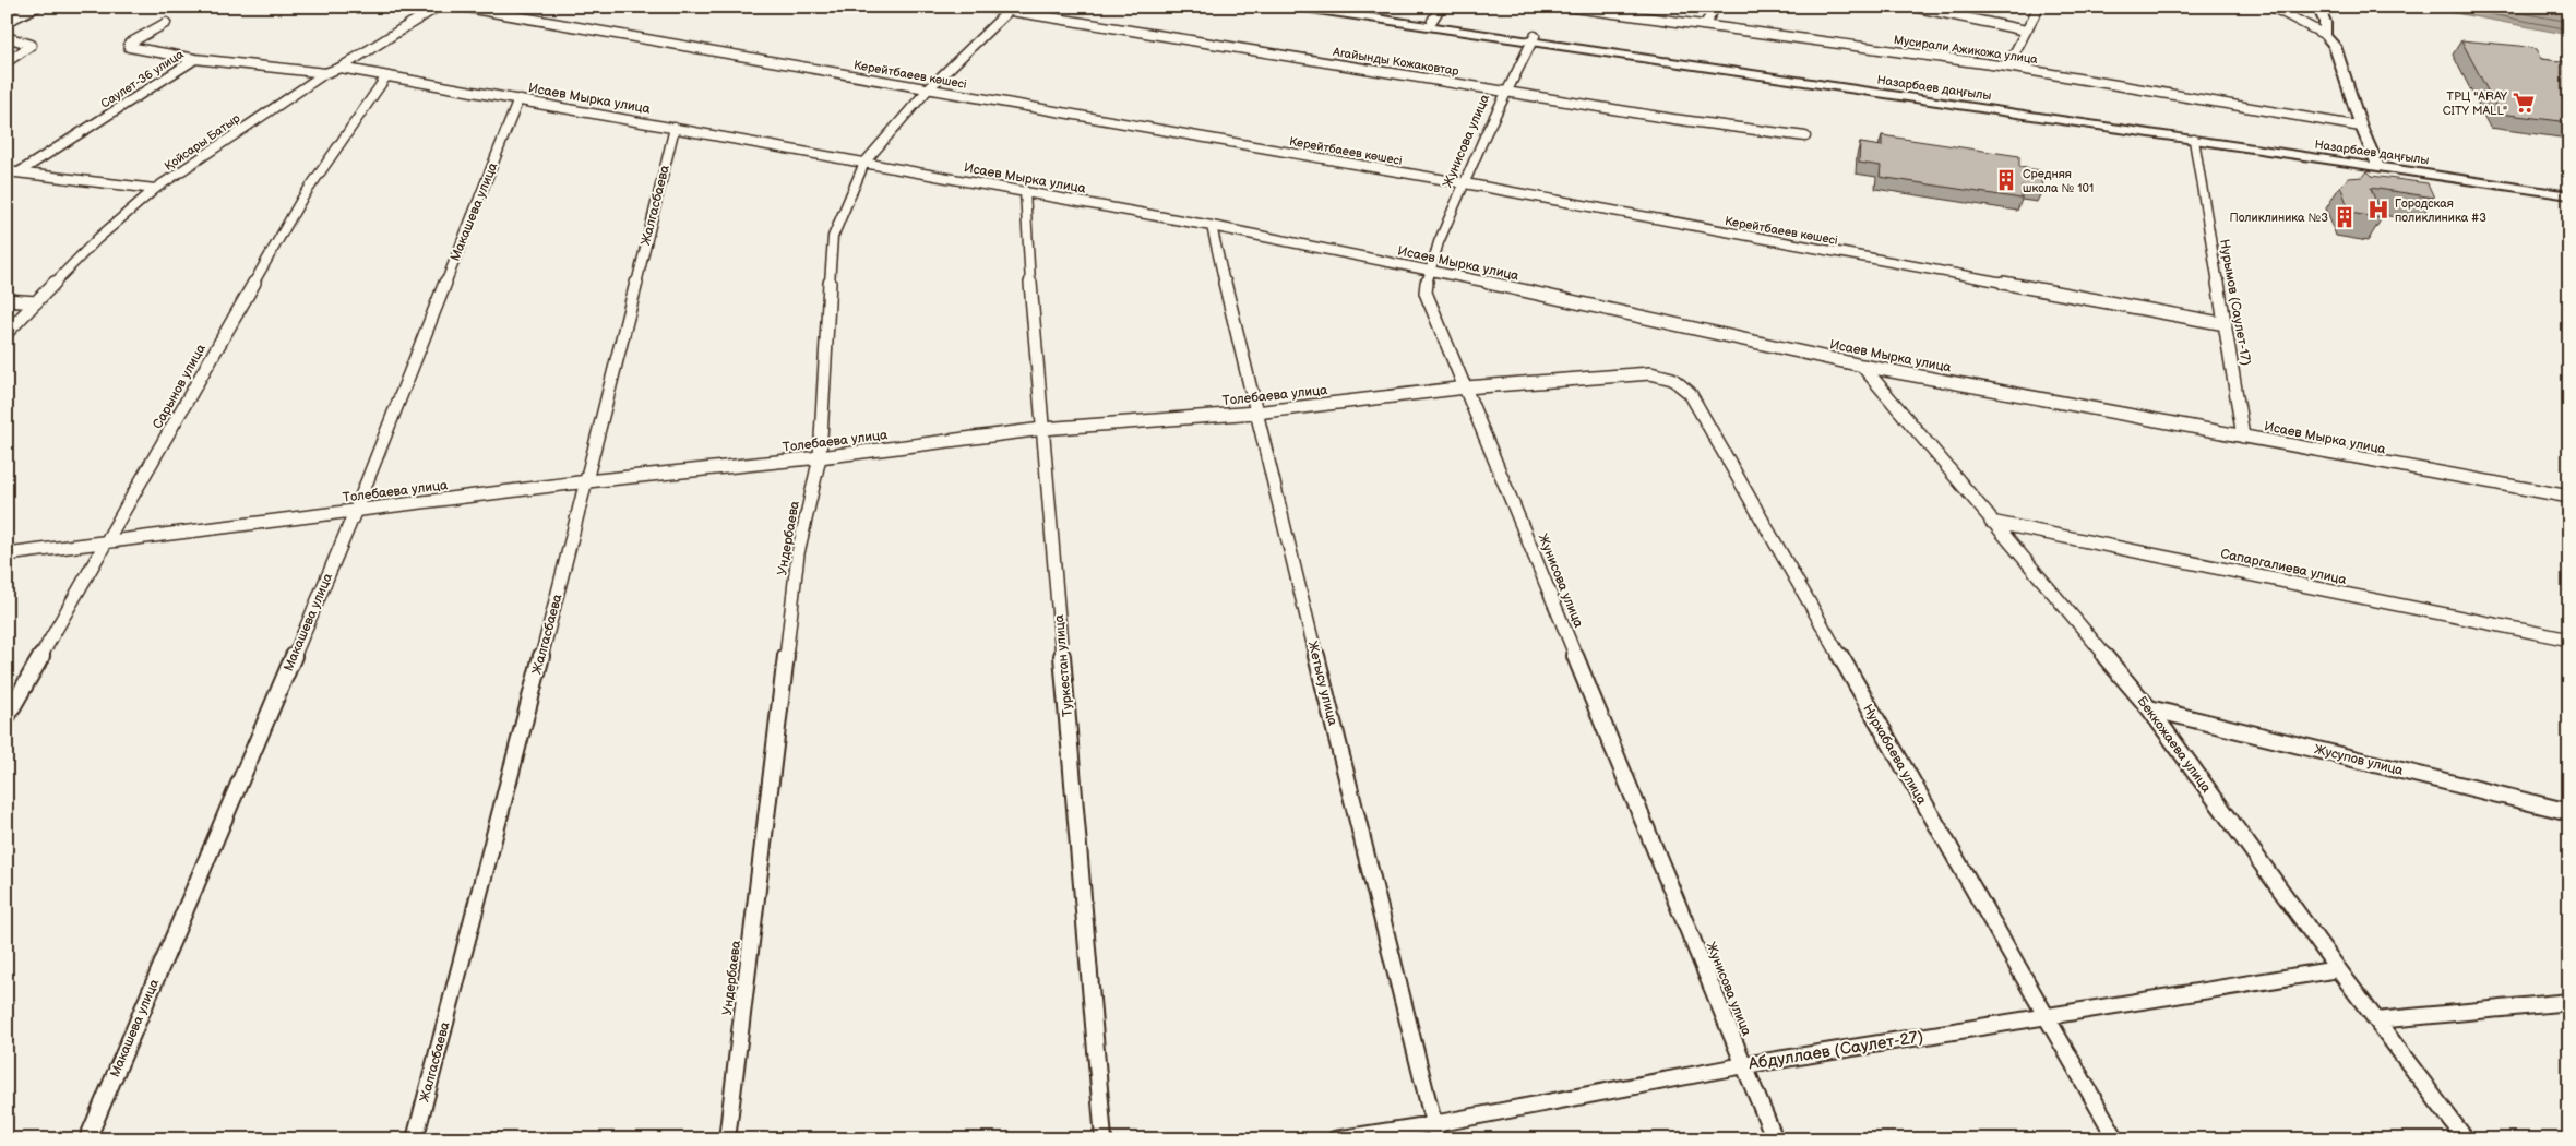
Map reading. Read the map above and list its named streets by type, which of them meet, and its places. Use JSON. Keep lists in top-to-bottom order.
{
  "streets": {
    "main road": ["Назарбаев даңғылы"],
    "street": [
      "Мусирали Ажикожа улица",
      "Агайынды Кожаковтар",
      "Керейтбаеев көшесі",
      "Саулет-36 улица",
      "Исаев Мырка улица",
      "Жунисова улица",
      "Қойсары Батыр",
      "Жалгасбаева",
      "Макашева улица",
      "Нурымов (Саулет-17)",
      "Сарынов улица",
      "Толебаева улица",
      "Ундербаева",
      "Сапаргалиева улица",
      "Туркестан улица",
      "Жетысу улица",
      "Беккожаева улица",
      "Нурхабаева улица",
      "Жусупов улица",
      "Абдуллаев (Саулет-27)"
    ]
  },
  "crossings": [
    ["Агайынды Кожаковтар", "Жунисова улица"],
    ["Агайынды Кожаковтар", "Ундербаева"],
    ["Керейтбаеев көшесі", "Жунисова улица"],
    ["Керейтбаеев көшесі", "Нурымов (Саулет-17)"],
    ["Керейтбаеев көшесі", "Ундербаева"],
    ["Саулет-36 улица", "Қойсары Батыр"],
    ["Назарбаев даңғылы", "Жунисова улица"],
    ["Назарбаев даңғылы", "Нурымов (Саулет-17)"],
    ["Исаев Мырка улица", "Жунисова улица"],
    ["Исаев Мырка улица", "Қойсары Батыр"],
    ["Исаев Мырка улица", "Жалгасбаева"],
    ["Исаев Мырка улица", "Макашева улица"],
    ["Исаев Мырка улица", "Нурымов (Саулет-17)"],
    ["Исаев Мырка улица", "Сарынов улица"],
    ["Исаев Мырка улица", "Ундербаева"],
    ["Исаев Мырка улица", "Туркестан улица"],
    ["Исаев Мырка улица", "Жетысу улица"],
    ["Исаев Мырка улица", "Беккожаева улица"],
    ["Жунисова улица", "Толебаева улица"],
    ["Жунисова улица", "Абдуллаев (Саулет-27)"],
    ["Жалгасбаева", "Толебаева улица"],
    ["Макашева улица", "Толебаева улица"],
    ["Сарынов улица", "Толебаева улица"],
    ["Толебаева улица", "Ундербаева"],
    ["Толебаева улица", "Туркестан улица"],
    ["Толебаева улица", "Жетысу улица"],
    ["Толебаева улица", "Нурхабаева улица"],
    ["Сапаргалиева улица", "Беккожаева улица"],
    ["Жетысу улица", "Абдуллаев (Саулет-27)"],
    ["Беккожаева улица", "Жусупов улица"],
    ["Беккожаева улица", "Абдуллаев (Саулет-27)"],
    ["Нурхабаева улица", "Абдуллаев (Саулет-27)"]
  ],
  "places": {
    "supermarket": ["ТРЦ \"ARAY CITY MALL\""],
    "building": ["Средняя школа № 101", "Поликлиника №3"],
    "hospital": ["Городская поликлиника #3"]
  }
}
